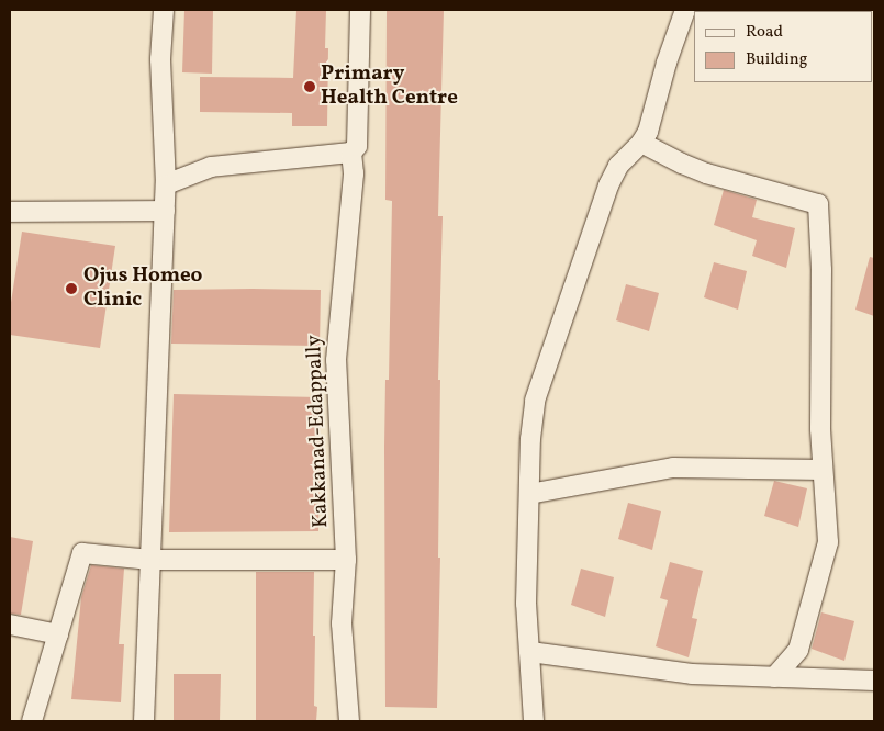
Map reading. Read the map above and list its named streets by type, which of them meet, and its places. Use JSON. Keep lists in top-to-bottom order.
{
  "streets": {
    "street": ["Kakkanad-Edappally"]
  },
  "places": ["Primary Health Centre", "Ojus Homeo Clinic"],
  "legend": ["Road", "Building"]
}
